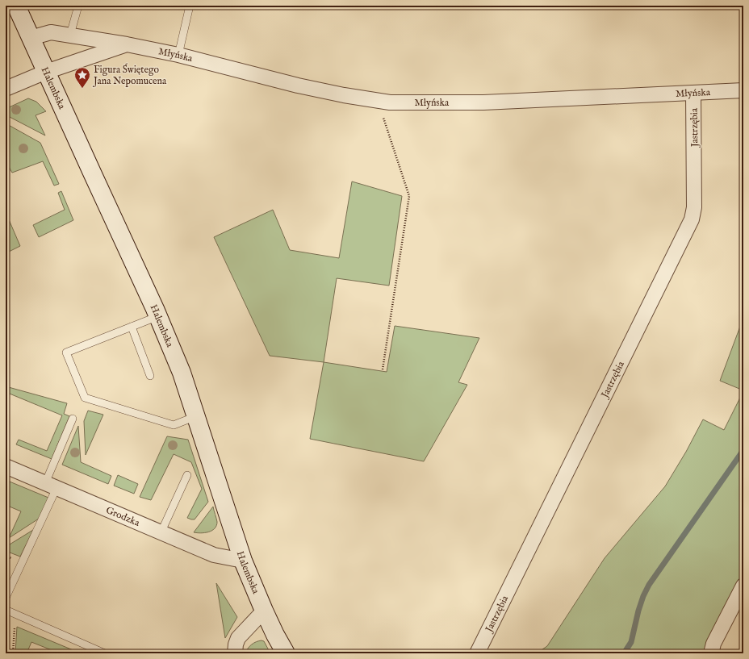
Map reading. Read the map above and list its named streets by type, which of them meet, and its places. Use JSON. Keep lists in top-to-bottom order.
{
  "streets": {
    "street": [
      "Młyńska",
      "Halembska",
      "Jastrzębia",
      "Grodzka"
    ]
  },
  "crossings": [
    ["Młyńska", "Halembska"],
    ["Młyńska", "Jastrzębia"],
    ["Halembska", "Grodzka"]
  ],
  "places": {
    "place": ["Figura Świętego Jana Nepomucena"]
  }
}
